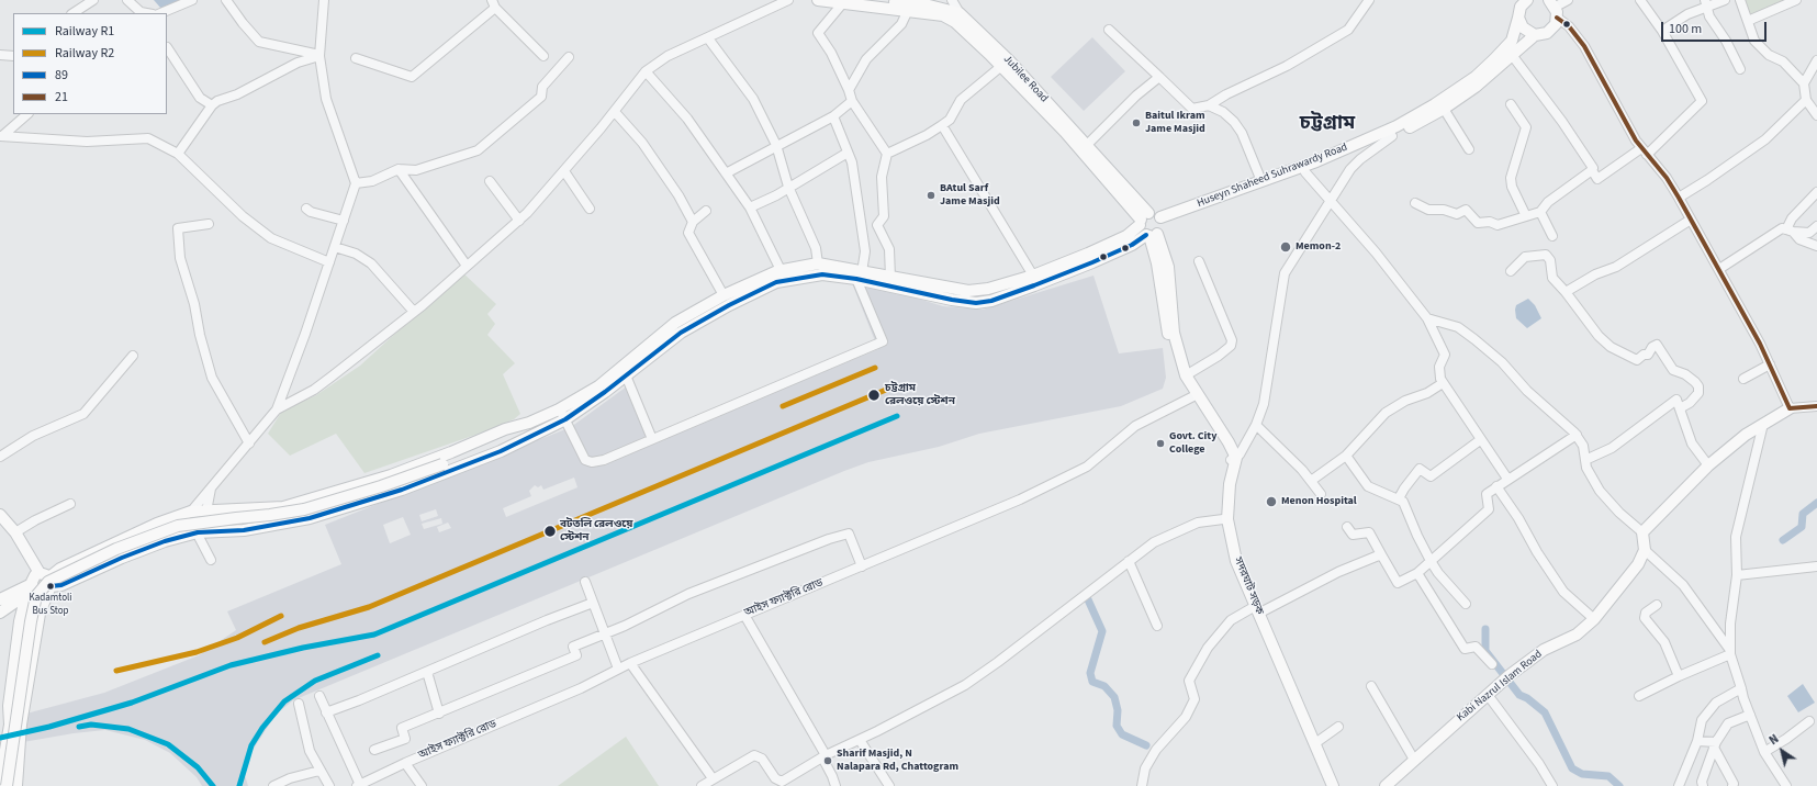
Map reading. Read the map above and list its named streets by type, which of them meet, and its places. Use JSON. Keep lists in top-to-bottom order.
{
  "streets": {
    "main road": [
      "Jubilee Road",
      "Huseyn Shaheed Suhrawardy Road",
      "সদরঘাট সড়ক",
      "Kabi Nazrul Islam Road"
    ],
    "street": ["আইস ফ্যাক্টরি রোড"]
  },
  "districts": ["চট্টগ্রাম"],
  "places": [
    "Baitul Ikram Jame Masjid",
    "BAtul Sarf Jame Masjid",
    "Memon-2",
    "চট্টগ্রাম রেলওয়ে স্টেশন",
    "Govt. City College",
    "Menon Hospital",
    "বটতলি রেলওয়ে স্টেশন",
    "Kadamtoli Bus Stop",
    "Sharif Masjid, N Nalapara Rd, Chattogram"
  ],
  "lines": [
    "transit line 21",
    "transit line 89",
    "rail line R2",
    "rail line R1"
  ],
  "legend": [
    "Railway R1",
    "Railway R2",
    "89",
    "21"
  ],
  "scale_bar": "100 m",
  "north": "top left"
}
